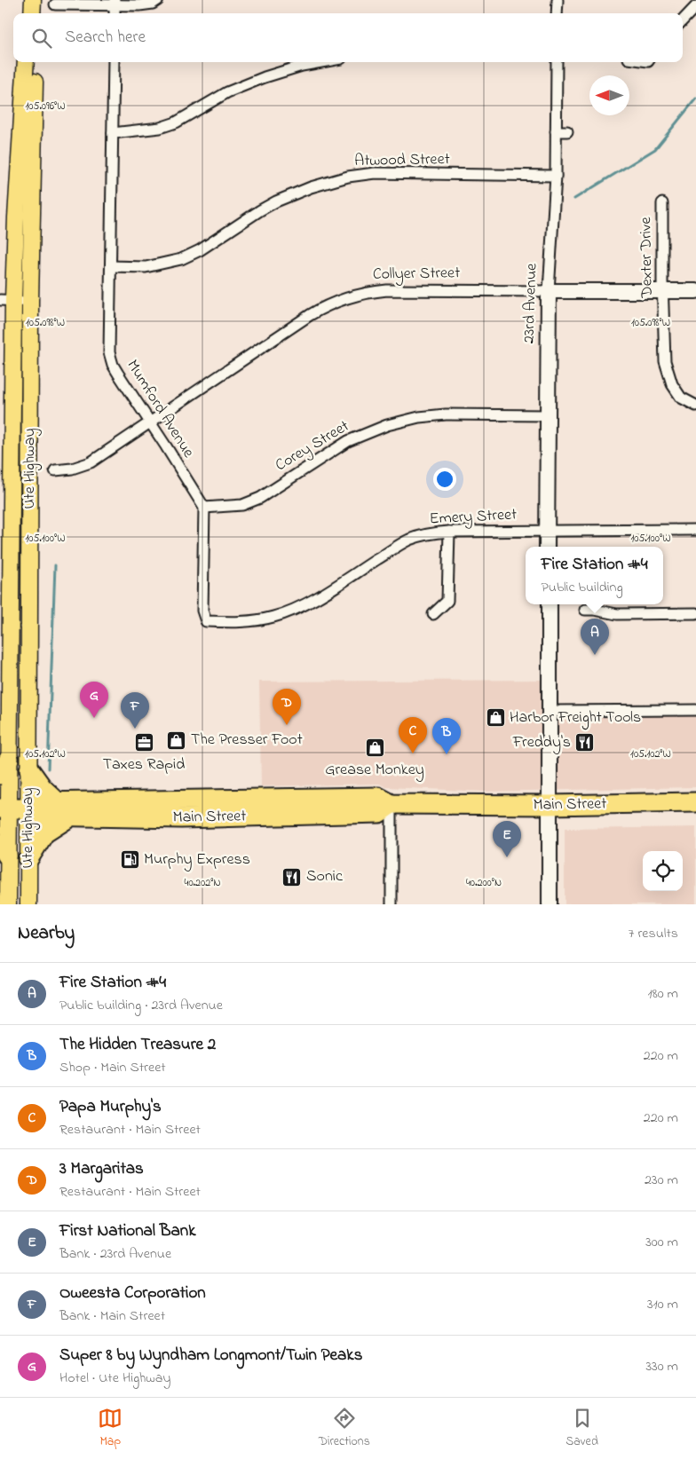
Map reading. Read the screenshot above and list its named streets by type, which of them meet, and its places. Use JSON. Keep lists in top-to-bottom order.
{
  "streets": {
    "highway": ["Main Street"],
    "main road": ["Ute Highway"],
    "street": [
      "Atwood Street",
      "Dexter Drive",
      "Collyer Street",
      "23rd Avenue",
      "Mumford Avenue",
      "Corey Street",
      "Emery Street"
    ]
  },
  "crossings": [
    ["Atwood Street", "23rd Avenue"],
    ["Atwood Street", "Mumford Avenue"],
    ["Dexter Drive", "Collyer Street"],
    ["Collyer Street", "23rd Avenue"],
    ["Collyer Street", "Mumford Avenue"],
    ["23rd Avenue", "Corey Street"],
    ["23rd Avenue", "Emery Street"],
    ["Mumford Avenue", "Corey Street"],
    ["Mumford Avenue", "Emery Street"],
    ["Corey Street", "Emery Street"],
    ["Ute Highway", "Main Street"]
  ],
  "places": {
    "shop": ["Harbor Freight Tools", "The Presser Foot", "Grease Monkey"],
    "office": ["Taxes Rapid"],
    "restaurant": ["Freddy's", "Sonic"],
    "fuel station": ["Murphy Express"]
  },
  "north": "left",
  "page": {
    "search": "Search here",
    "popup": ["Fire Station #4", "Public building"],
    "pins": [
      "A",
      "G",
      "D",
      "F",
      "C",
      "B",
      "E"
    ],
    "heading": ["Nearby", "7 results"],
    "list": [
      {
        "mark": "A",
        "name": "Fire Station #4",
        "note": "Public building · 23rd Avenue",
        "value": "180 m"
      },
      {
        "mark": "B",
        "name": "The Hidden Treasure 2",
        "note": "Shop · Main Street",
        "value": "220 m"
      },
      {
        "mark": "C",
        "name": "Papa Murphy's",
        "note": "Restaurant · Main Street",
        "value": "220 m"
      },
      {
        "mark": "D",
        "name": "3 Margaritas",
        "note": "Restaurant · Main Street",
        "value": "230 m"
      },
      {
        "mark": "E",
        "name": "First National Bank",
        "note": "Bank · 23rd Avenue",
        "value": "300 m"
      },
      {
        "mark": "F",
        "name": "Oweesta Corporation",
        "note": "Bank · Main Street",
        "value": "310 m"
      },
      {
        "mark": "G",
        "name": "Super 8 by Wyndham Longmont/Twin Peaks",
        "note": "Hotel · Ute Highway",
        "value": "330 m"
      }
    ],
    "nav": ["Map", "Directions", "Saved"]
  },
  "coordinates": [
    "105.096°W",
    "105.098°W",
    "105.100°W",
    "105.102°W",
    "40.202°N",
    "40.200°N"
  ]
}
